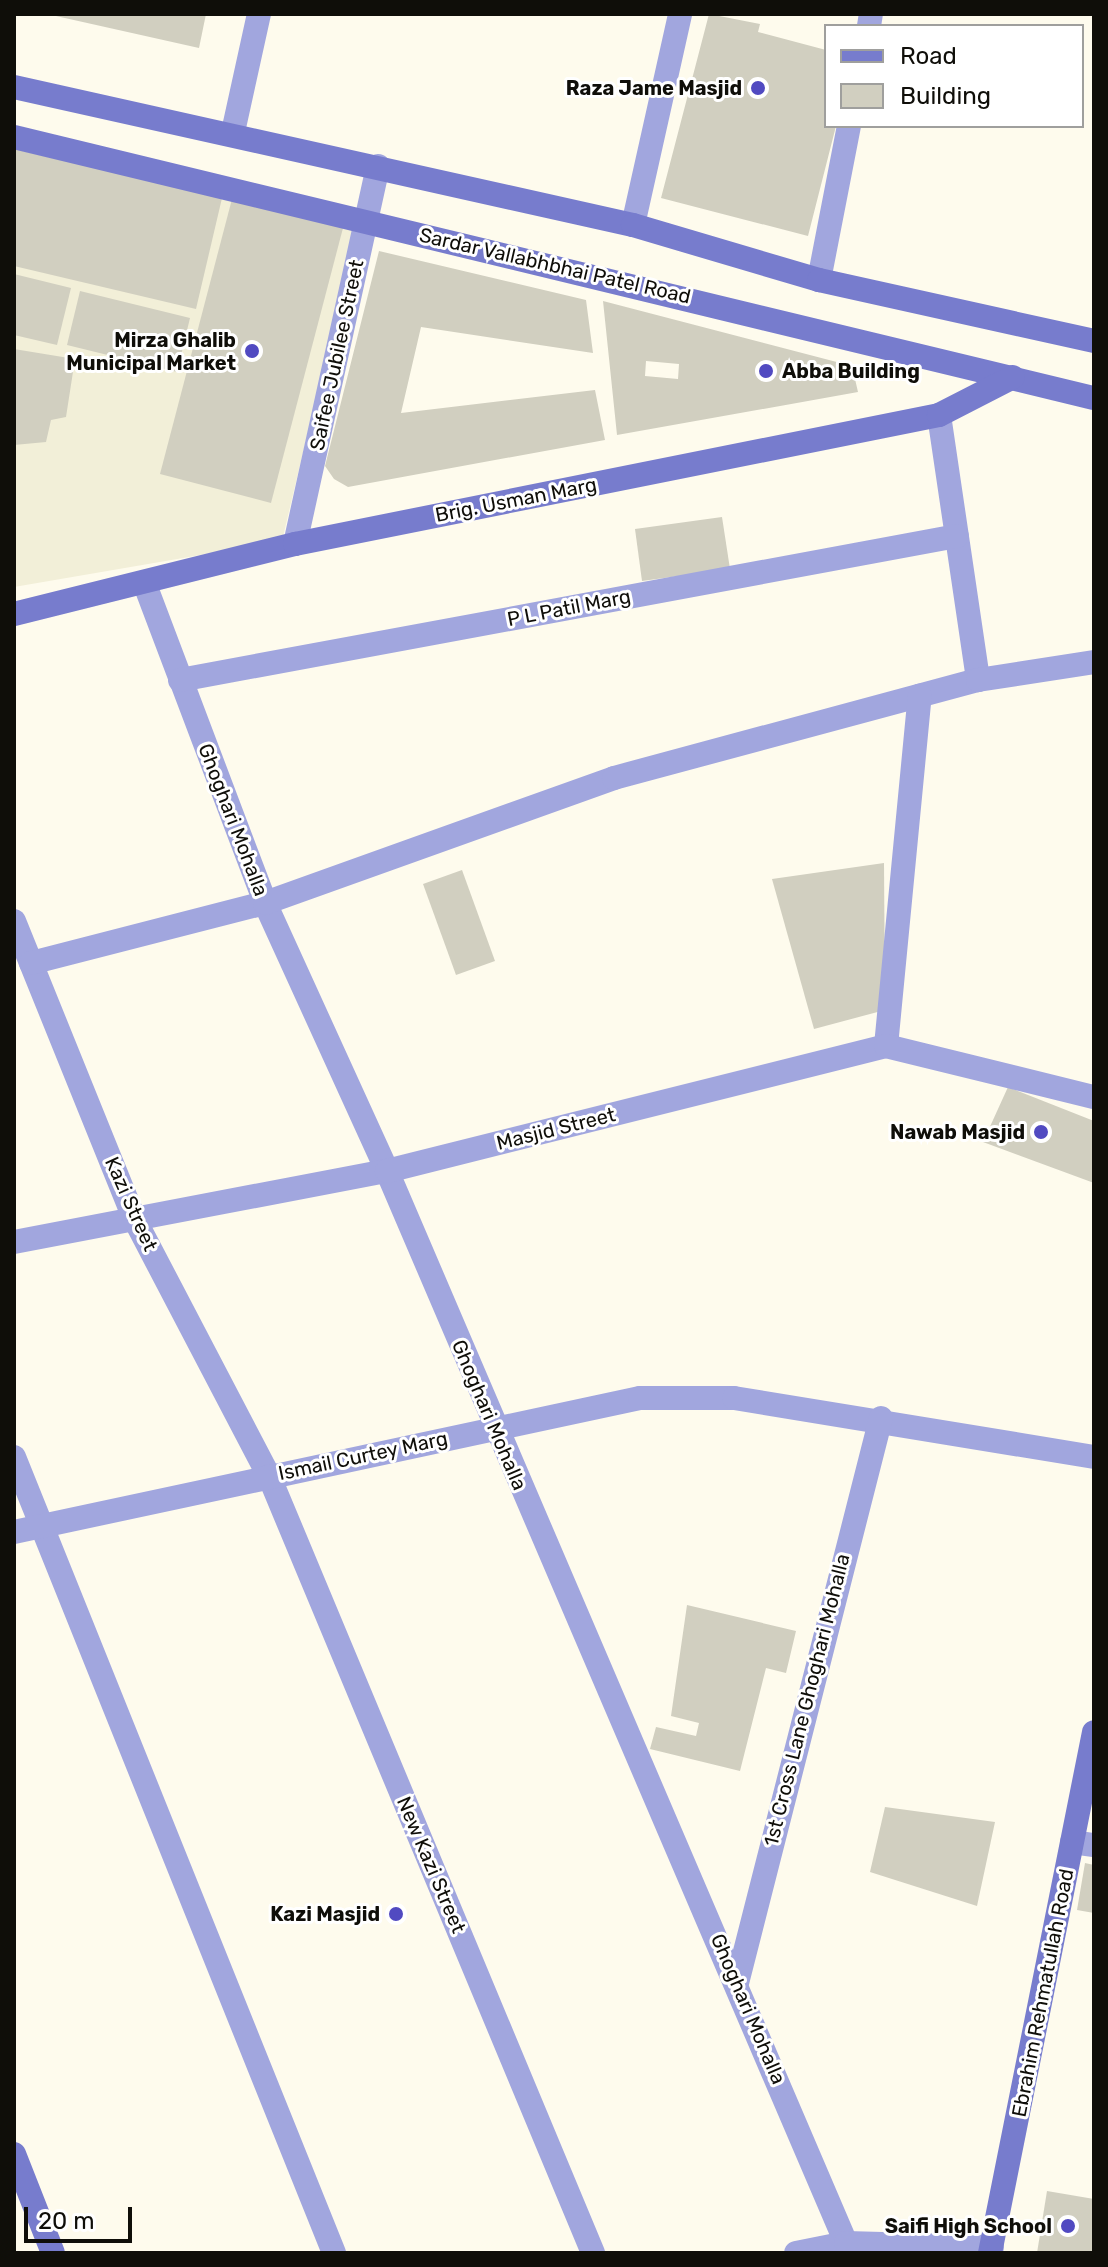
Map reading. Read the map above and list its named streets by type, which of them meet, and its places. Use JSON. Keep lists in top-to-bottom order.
{
  "streets": {
    "main road": ["Sardar Vallabhbhai Patel Road", "Brig. Usman Marg", "Ebrahim Rehmatullah Road"],
    "street": [
      "Saifee Jubilee Street",
      "P L Patil Marg",
      "Ghoghari Mohalla",
      "Masjid Street",
      "Kazi Street",
      "Ismail Curtey Marg",
      "1st Cross Lane Ghoghari Mohalla",
      "New Kazi Street"
    ]
  },
  "crossings": [
    ["Sardar Vallabhbhai Patel Road", "Saifee Jubilee Street"],
    ["Sardar Vallabhbhai Patel Road", "Brig. Usman Marg"],
    ["Saifee Jubilee Street", "Brig. Usman Marg"],
    ["Brig. Usman Marg", "Ghoghari Mohalla"],
    ["P L Patil Marg", "Ghoghari Mohalla"],
    ["Ghoghari Mohalla", "Masjid Street"],
    ["Ghoghari Mohalla", "Ismail Curtey Marg"],
    ["Ghoghari Mohalla", "1st Cross Lane Ghoghari Mohalla"],
    ["Masjid Street", "Kazi Street"],
    ["Kazi Street", "Ismail Curtey Marg"],
    ["Kazi Street", "New Kazi Street"],
    ["Ismail Curtey Marg", "1st Cross Lane Ghoghari Mohalla"],
    ["Ismail Curtey Marg", "New Kazi Street"]
  ],
  "places": [
    "Raza Jame Masjid",
    "Mirza Ghalib Municipal Market",
    "Abba Building",
    "Nawab Masjid",
    "Kazi Masjid",
    "Saifi High School"
  ],
  "legend": ["Road", "Building"],
  "scale_bar": "20 m"
}
